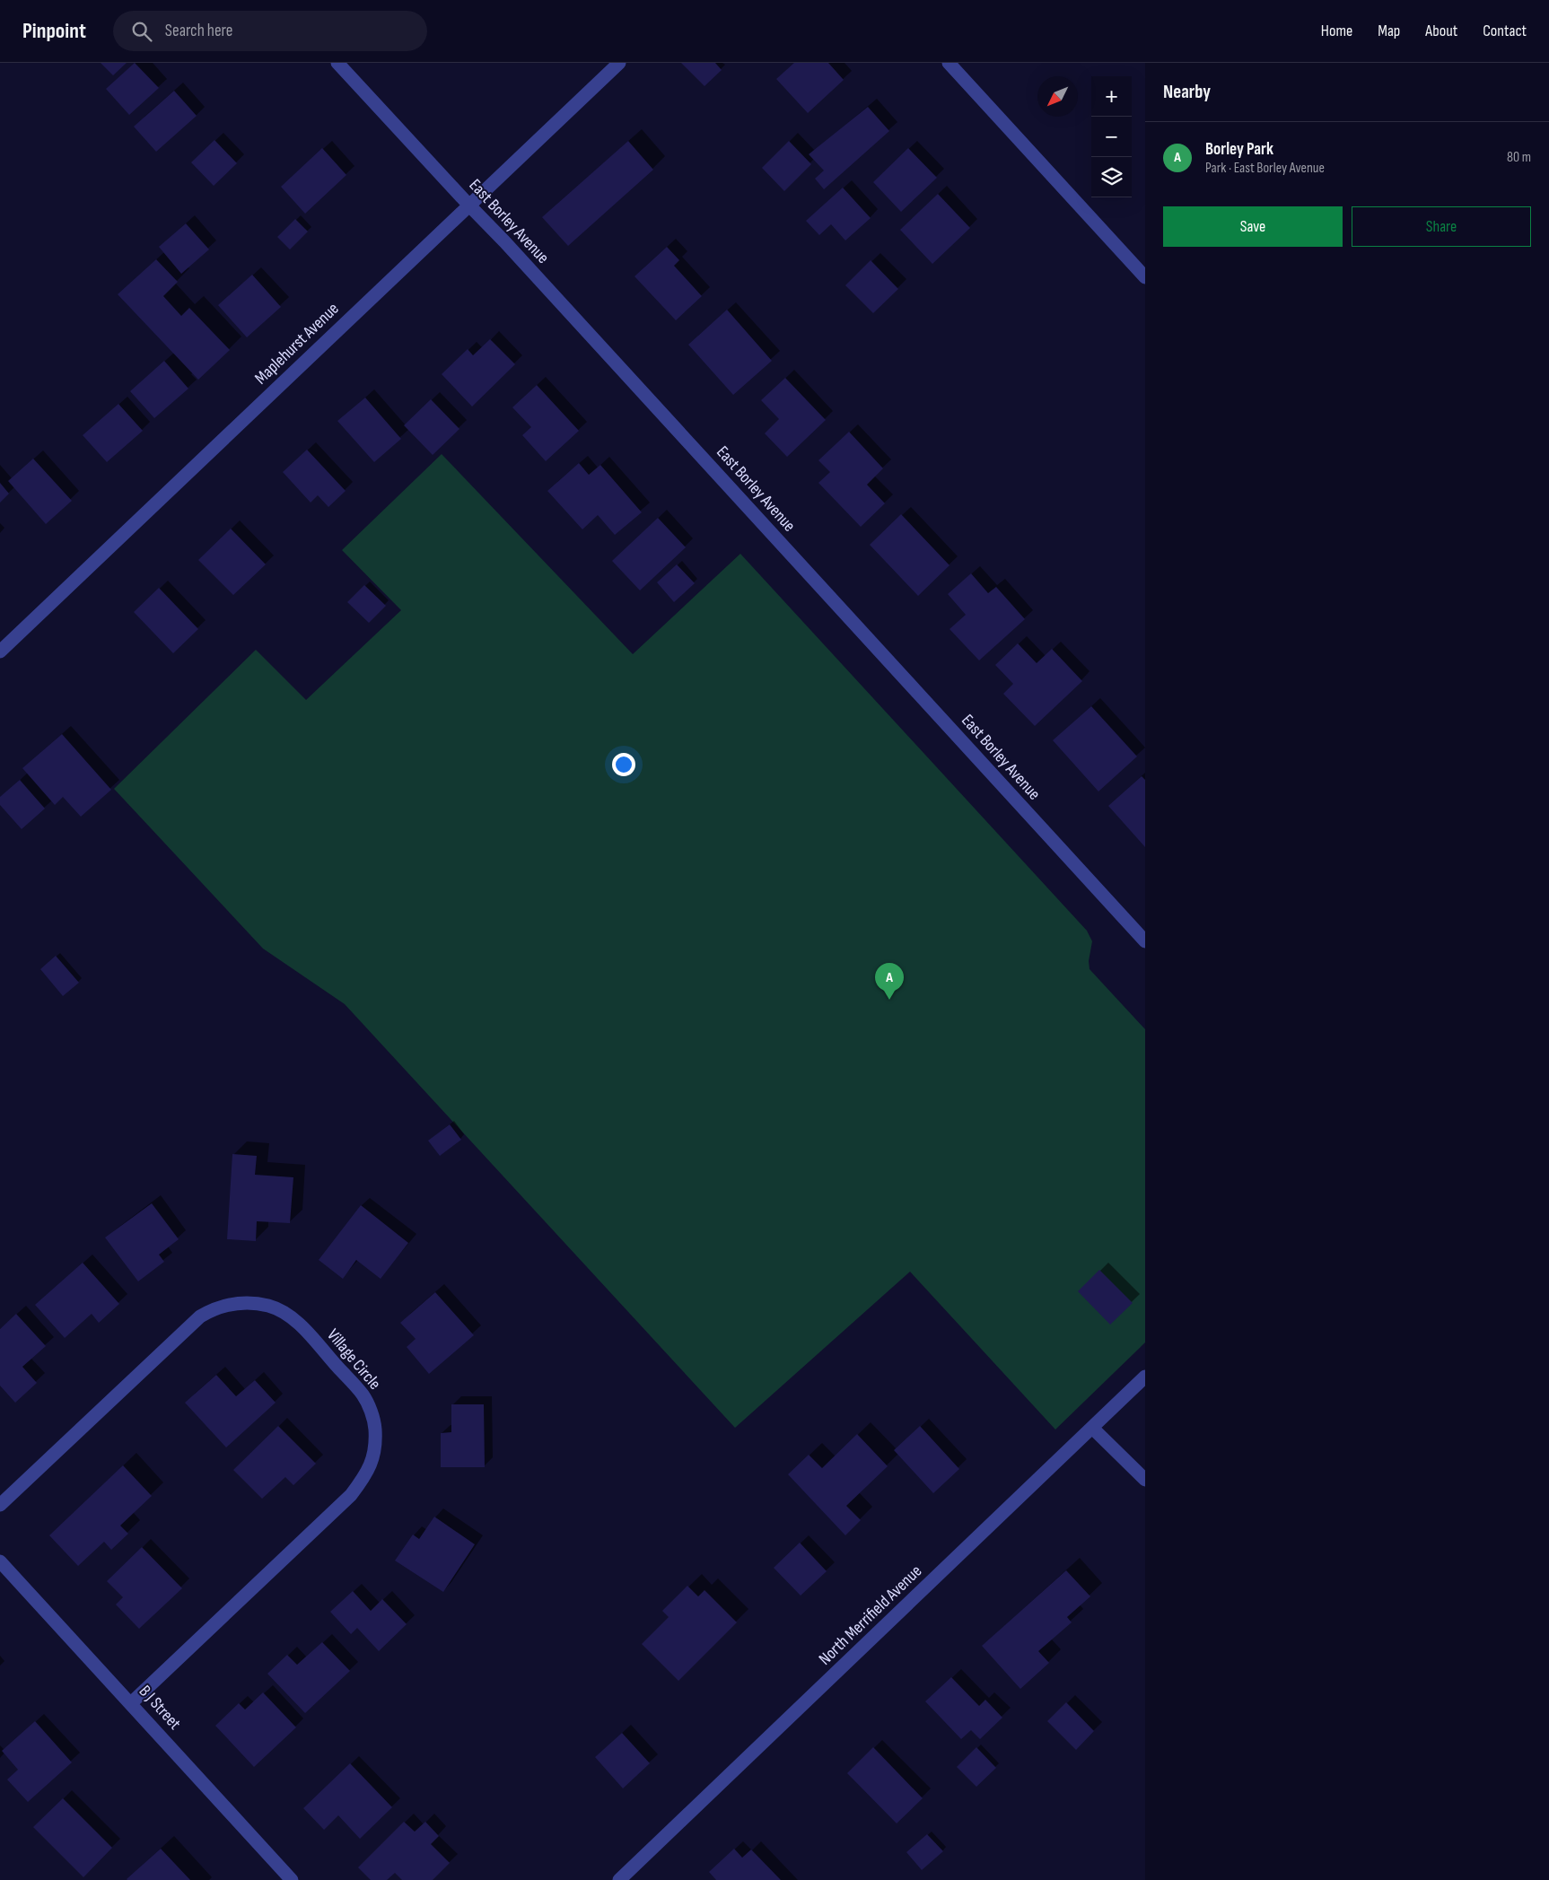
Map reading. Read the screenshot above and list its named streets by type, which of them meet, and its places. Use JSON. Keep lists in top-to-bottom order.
{
  "streets": {
    "street": [
      "East Borley Avenue",
      "Maplehurst Avenue",
      "Village Circle",
      "North Merrifield Avenue",
      "B J Street"
    ]
  },
  "crossings": [
    ["East Borley Avenue", "Maplehurst Avenue"],
    ["Village Circle", "B J Street"]
  ],
  "north": "bottom left",
  "page": {
    "header": "Pinpoint",
    "search": "Search here",
    "nav": [
      "Home",
      "Map",
      "About",
      "Contact"
    ],
    "heading": "Nearby",
    "map_buttons": ["+", "−"],
    "list": [
      {
        "mark": "A",
        "name": "Borley Park",
        "note": "Park · East Borley Avenue",
        "value": "80 m"
      }
    ],
    "buttons": ["Save", "Share"],
    "pins": "A"
  }
}
